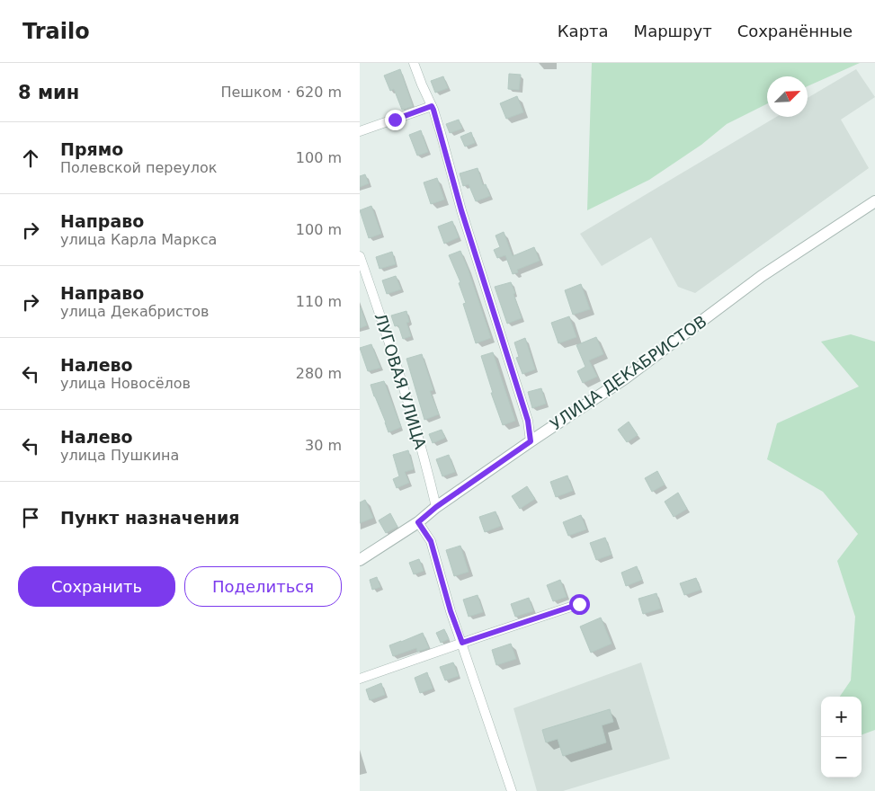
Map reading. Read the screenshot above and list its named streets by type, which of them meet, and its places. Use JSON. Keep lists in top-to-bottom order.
{
  "streets": {
    "street": ["УЛИЦА ДЕКАБРИСТОВ", "ЛУГОВАЯ УЛИЦА"]
  },
  "crossings": [
    ["УЛИЦА ДЕКАБРИСТОВ", "ЛУГОВАЯ УЛИЦА"]
  ],
  "north": "top right",
  "page": {
    "header": "Trailo",
    "nav": ["Карта", "Маршрут", "Сохранённые"],
    "heading": ["8 мин", "Пешком · 620 m"],
    "list": [
      ["Прямо", "Полевской переулок", "100 m"],
      ["Направо", "улица Карла Маркса", "100 m"],
      ["Направо", "улица Декабристов", "110 m"],
      ["Налево", "улица Новосёлов", "280 m"],
      ["Налево", "улица Пушкина", "30 m"],
      "Пункт назначения"
    ],
    "buttons": ["Сохранить", "Поделиться"],
    "map_buttons": ["+", "−"]
  }
}
